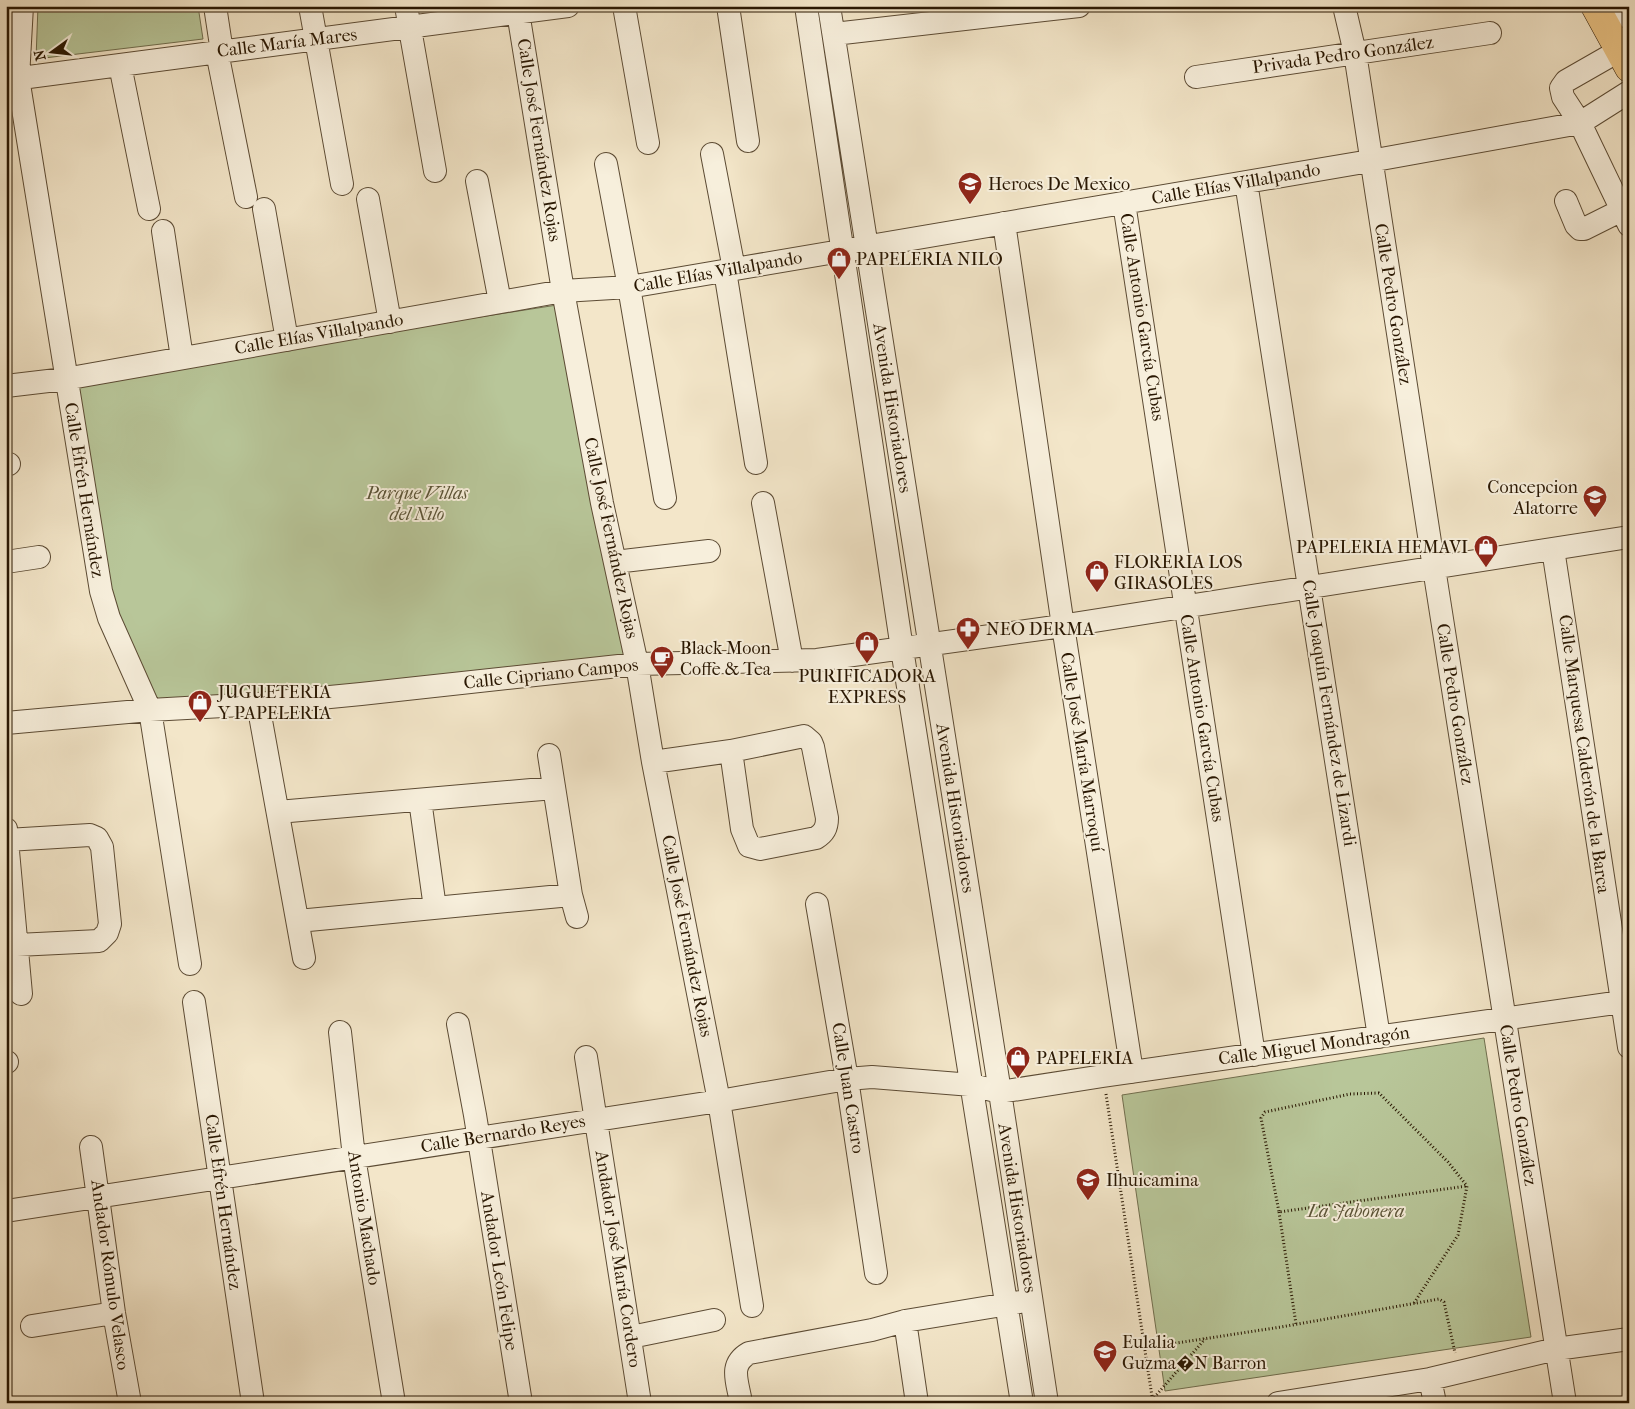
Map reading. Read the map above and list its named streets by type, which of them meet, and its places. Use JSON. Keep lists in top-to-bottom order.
{
  "streets": {
    "street": [
      "Calle María Mares",
      "Privada Pedro González",
      "Calle José Fernández Rojas",
      "Calle Elías Villalpando",
      "Calle Pedro González",
      "Calle Antonio García Cubas",
      "Avenida Historiadores",
      "Calle Efrén Hernández",
      "Calle Cipriano Campos",
      "Calle Joaquín Fernández de Lizardi",
      "Calle José María Marroquí",
      "Calle Marquesa Calderón de la Barca",
      "Calle Miguel Mondragón",
      "Calle Juan Castro",
      "Calle Bernardo Reyes",
      "Antonio Machado",
      "Andador José María Cordero",
      "Andador León Felipe",
      "Andador Rómulo Velasco"
    ]
  },
  "crossings": [
    ["Calle María Mares", "Calle José Fernández Rojas"],
    ["Calle María Mares", "Calle Efrén Hernández"],
    ["Privada Pedro González", "Calle Pedro González"],
    ["Calle José Fernández Rojas", "Calle Elías Villalpando"],
    ["Calle José Fernández Rojas", "Calle Cipriano Campos"],
    ["Calle José Fernández Rojas", "Calle Bernardo Reyes"],
    ["Calle Elías Villalpando", "Calle Pedro González"],
    ["Calle Elías Villalpando", "Calle Antonio García Cubas"],
    ["Calle Elías Villalpando", "Avenida Historiadores"],
    ["Calle Elías Villalpando", "Calle Efrén Hernández"],
    ["Calle Elías Villalpando", "Calle Joaquín Fernández de Lizardi"],
    ["Calle Elías Villalpando", "Calle José María Marroquí"],
    ["Calle Pedro González", "Calle Cipriano Campos"],
    ["Calle Pedro González", "Calle Miguel Mondragón"],
    ["Calle Antonio García Cubas", "Calle Cipriano Campos"],
    ["Calle Antonio García Cubas", "Calle Miguel Mondragón"],
    ["Avenida Historiadores", "Calle Cipriano Campos"],
    ["Avenida Historiadores", "Calle Miguel Mondragón"],
    ["Avenida Historiadores", "Calle Bernardo Reyes"],
    ["Calle Efrén Hernández", "Calle Cipriano Campos"],
    ["Calle Efrén Hernández", "Calle Bernardo Reyes"],
    ["Calle Cipriano Campos", "Calle Joaquín Fernández de Lizardi"],
    ["Calle Cipriano Campos", "Calle José María Marroquí"],
    ["Calle Cipriano Campos", "Calle Marquesa Calderón de la Barca"],
    ["Calle Joaquín Fernández de Lizardi", "Calle Miguel Mondragón"],
    ["Calle José María Marroquí", "Calle Miguel Mondragón"],
    ["Calle Marquesa Calderón de la Barca", "Calle Miguel Mondragón"],
    ["Calle Miguel Mondragón", "Calle Bernardo Reyes"],
    ["Calle Juan Castro", "Calle Bernardo Reyes"],
    ["Calle Bernardo Reyes", "Antonio Machado"],
    ["Calle Bernardo Reyes", "Andador José María Cordero"],
    ["Calle Bernardo Reyes", "Andador León Felipe"],
    ["Calle Bernardo Reyes", "Andador Rómulo Velasco"]
  ],
  "parks": ["Parque Villas del Nilo", "La Jabonera"],
  "places": {
    "school or university": [
      "Heroes De Mexico",
      "Concepcion Alatorre",
      "Ilhuicamina",
      "Eulalia Guzma�N Barron"
    ],
    "shop": [
      "PAPELERIA NILO",
      "PAPELERIA HEMAVI",
      "FLORERIA LOS GIRASOLES",
      "PURIFICADORA EXPRESS",
      "JUGUETERIA Y PAPELERIA",
      "PAPELERIA"
    ],
    "pharmacy": ["NEO DERMA"],
    "cafe": ["Black Moon Coffe & Tea"]
  },
  "north": "left"
}
